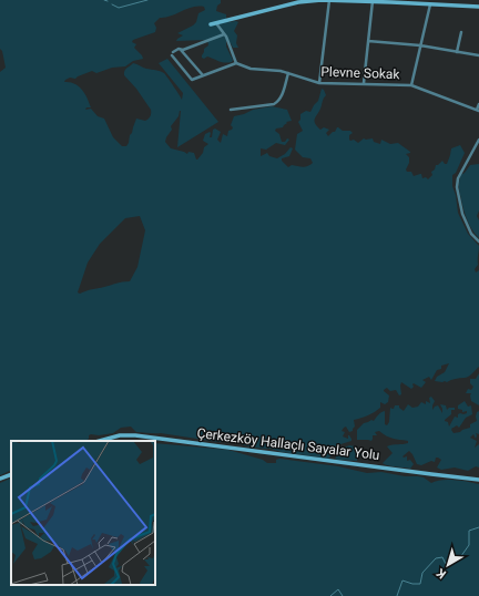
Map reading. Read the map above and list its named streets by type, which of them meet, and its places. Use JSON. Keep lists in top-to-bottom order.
{
  "streets": {
    "main road": ["Çerkezköy Hallaçlı Sayalar Yolu"],
    "street": ["Plevne Sokak"]
  },
  "north": "bottom left"
}
